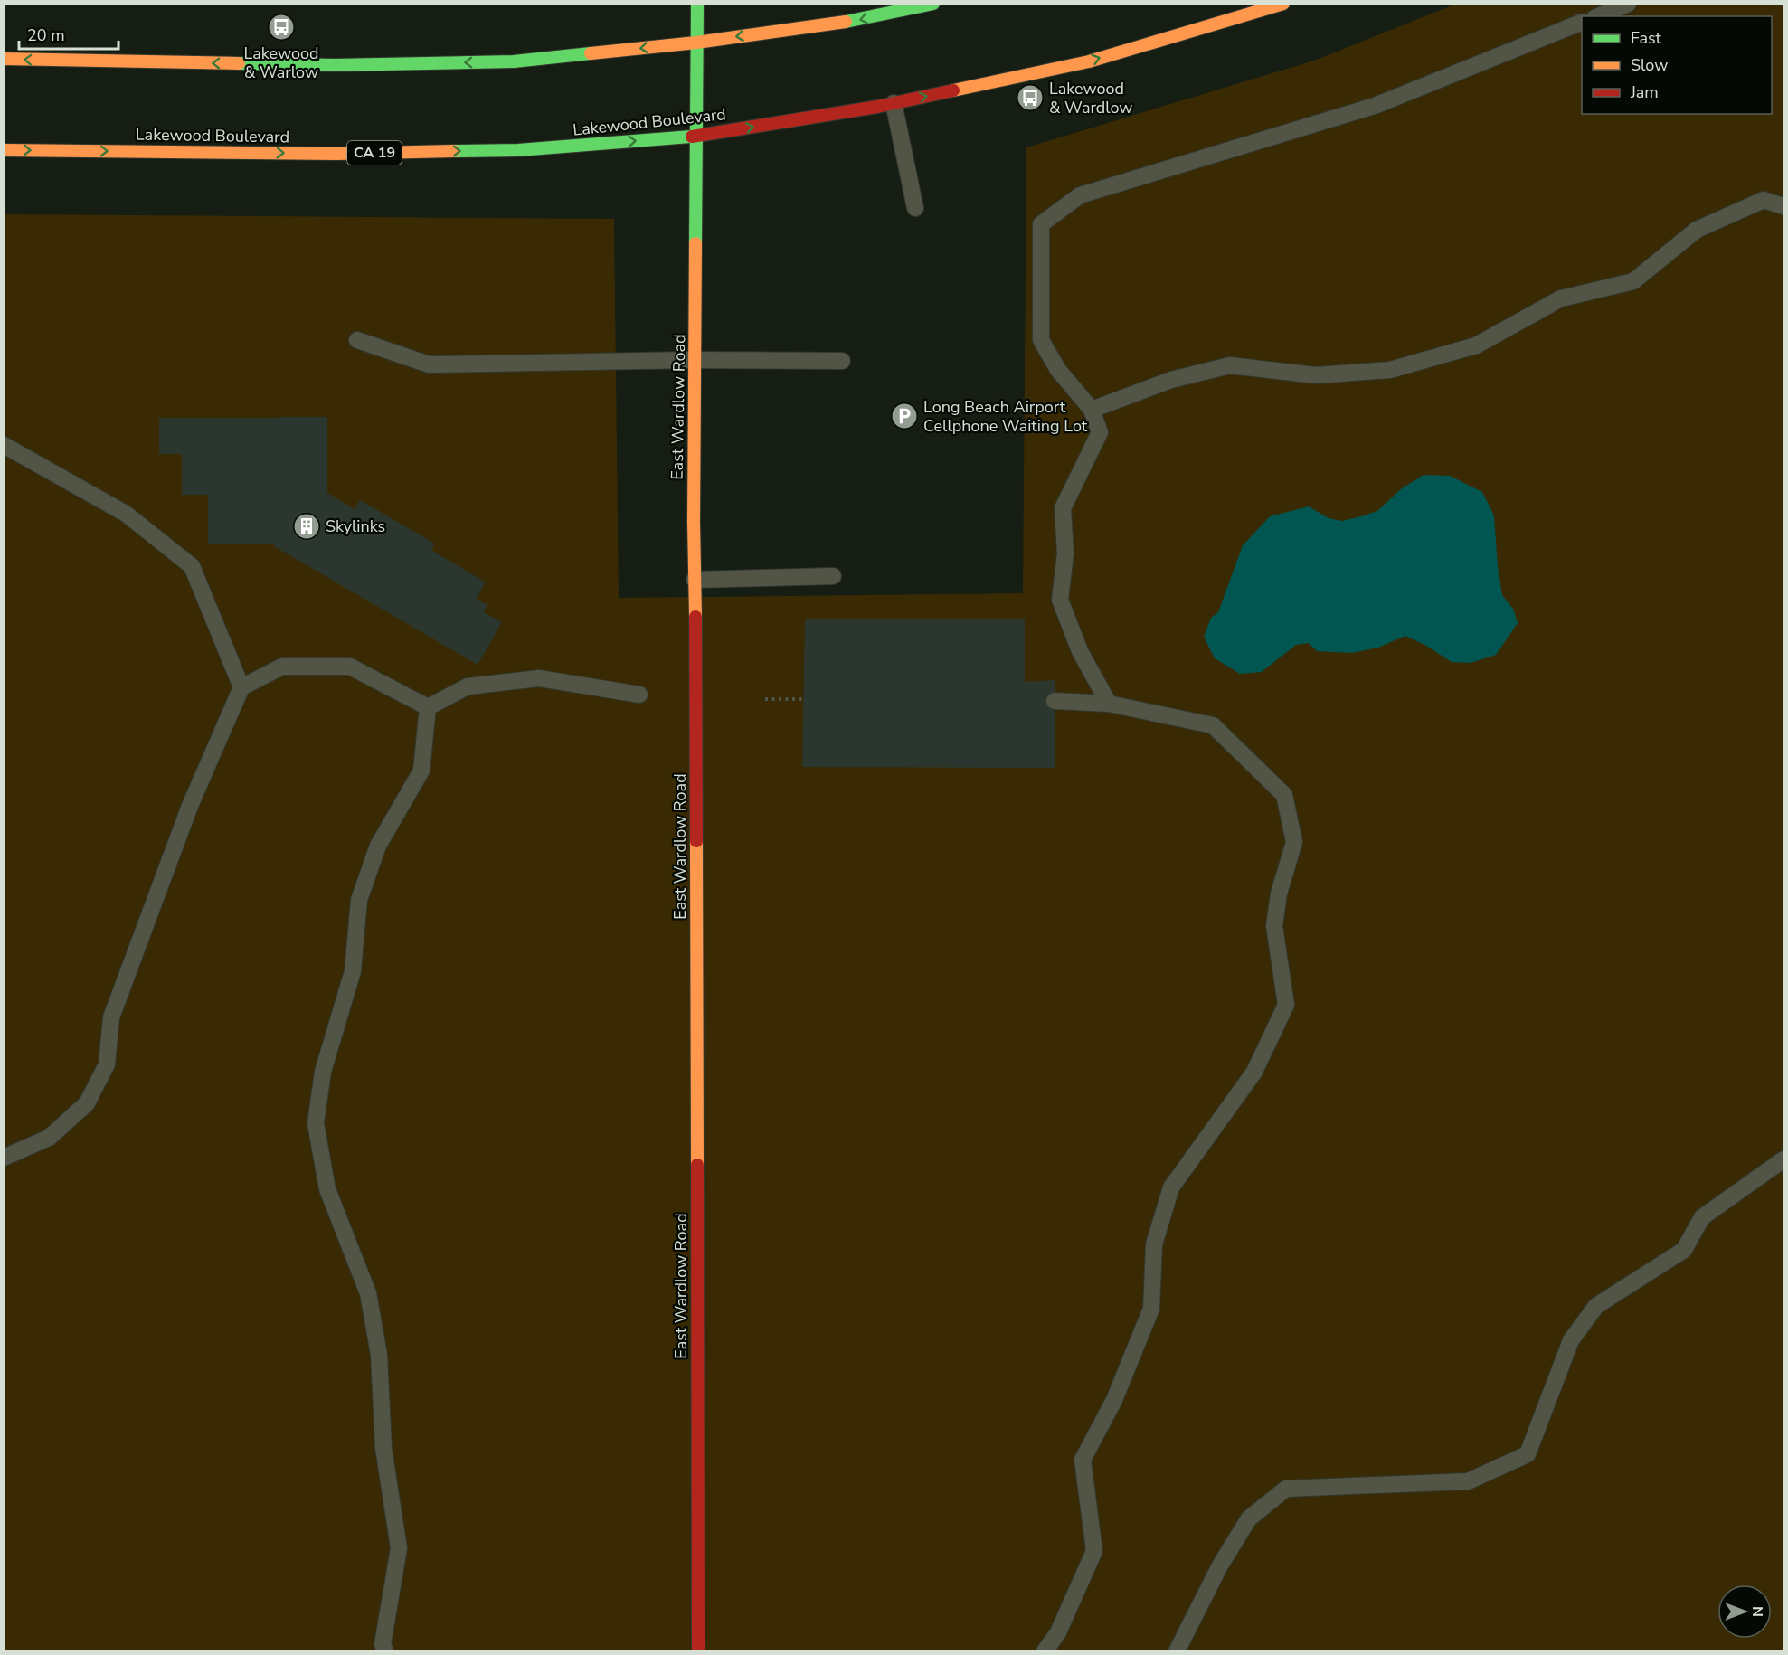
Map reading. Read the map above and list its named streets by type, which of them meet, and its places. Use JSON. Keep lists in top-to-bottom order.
{
  "streets": {
    "main road": ["Lakewood Boulevard", "CA 19", "East Wardlow Road"]
  },
  "crossings": [
    ["Lakewood Boulevard", "East Wardlow Road"]
  ],
  "places": {
    "bus stop": ["Lakewood & Warlow", "Lakewood & Wardlow"],
    "parking": ["Long Beach Airport Cellphone Waiting Lot"],
    "building": ["Skylinks"]
  },
  "legend": ["Fast", "Slow", "Jam"],
  "scale_bar": "20 m",
  "north": "right"
}
